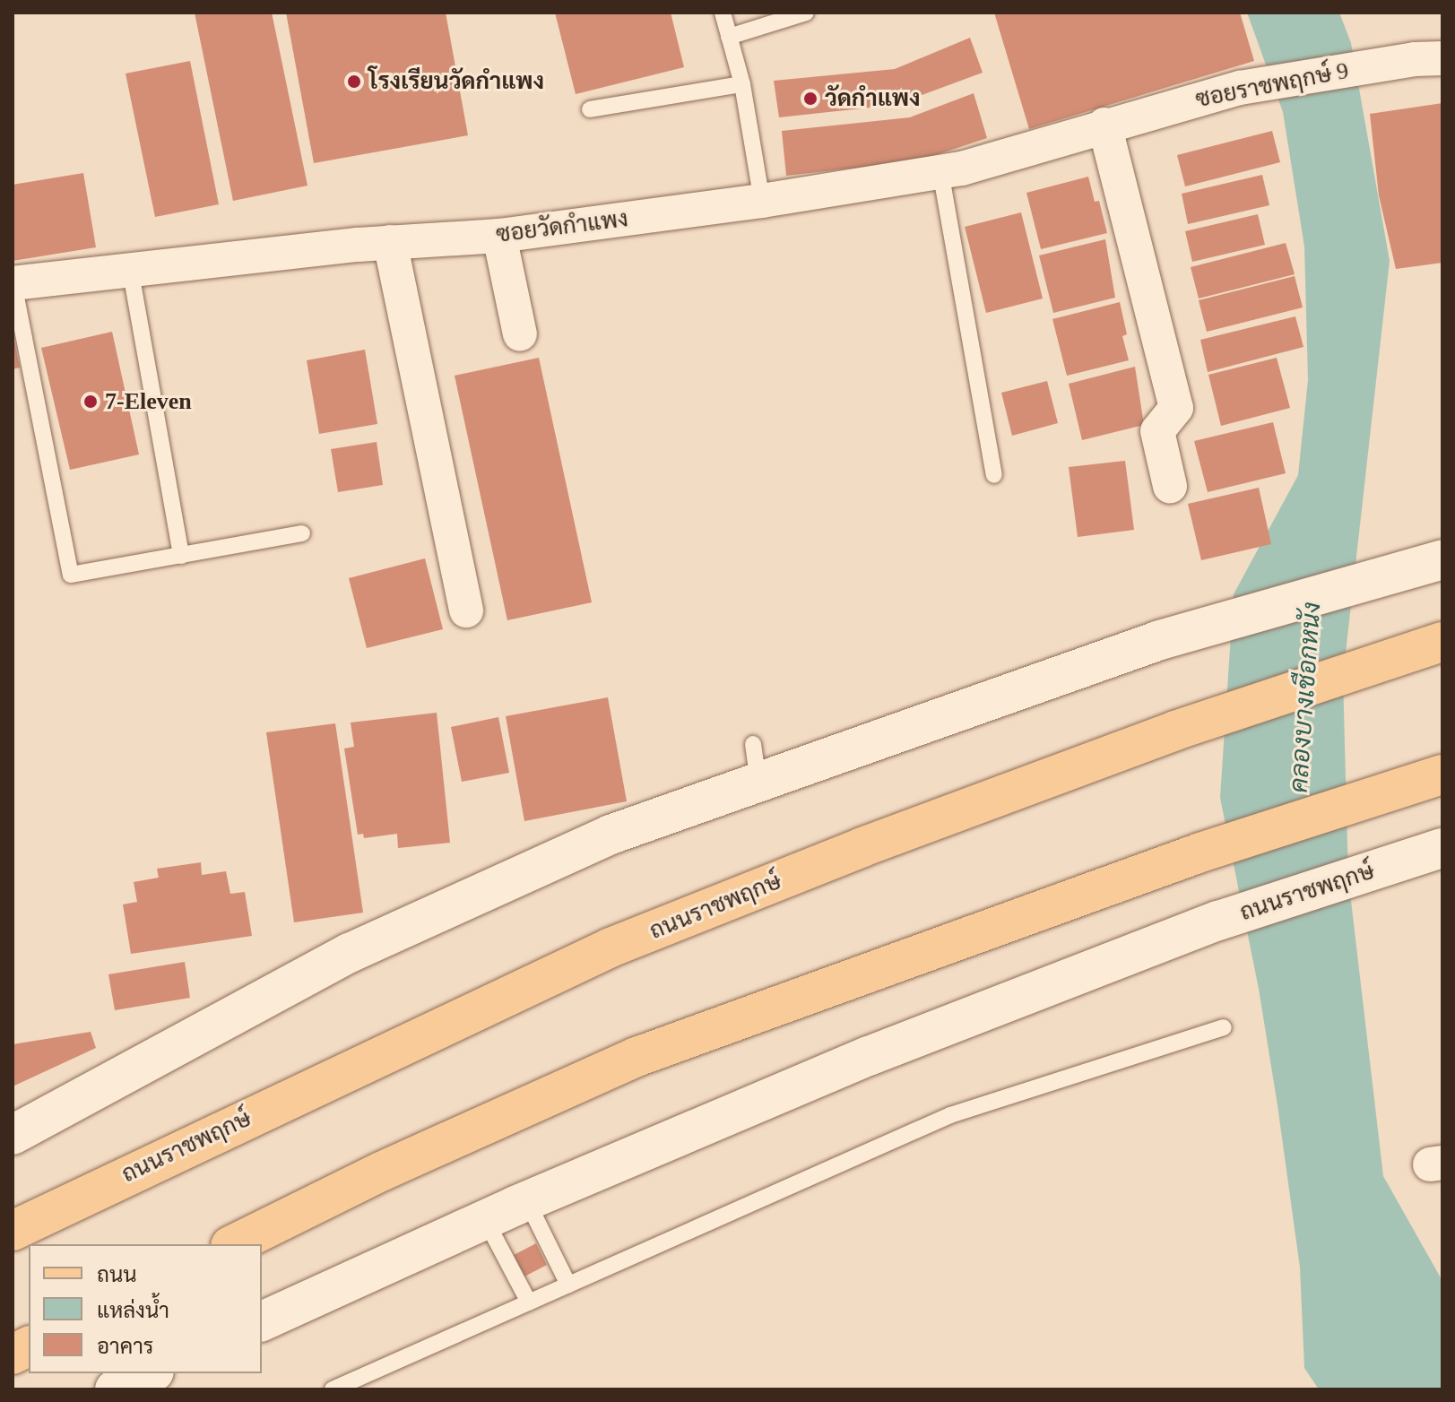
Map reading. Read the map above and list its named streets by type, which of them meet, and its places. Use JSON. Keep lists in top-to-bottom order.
{
  "streets": {
    "main road": ["ถนนราชพฤกษ์"],
    "street": ["ซอยราชพฤกษ์ 9", "ซอยวัดกำแพง"]
  },
  "crossings": [
    ["ซอยราชพฤกษ์ 9", "ซอยวัดกำแพง"]
  ],
  "water": ["คลองบางเชือกหนัง"],
  "places": ["โรงเรียนวัดกำแพง", "วัดกำแพง", "7-Eleven"],
  "legend": ["ถนน", "แหล่งน้ำ", "อาคาร"]
}
